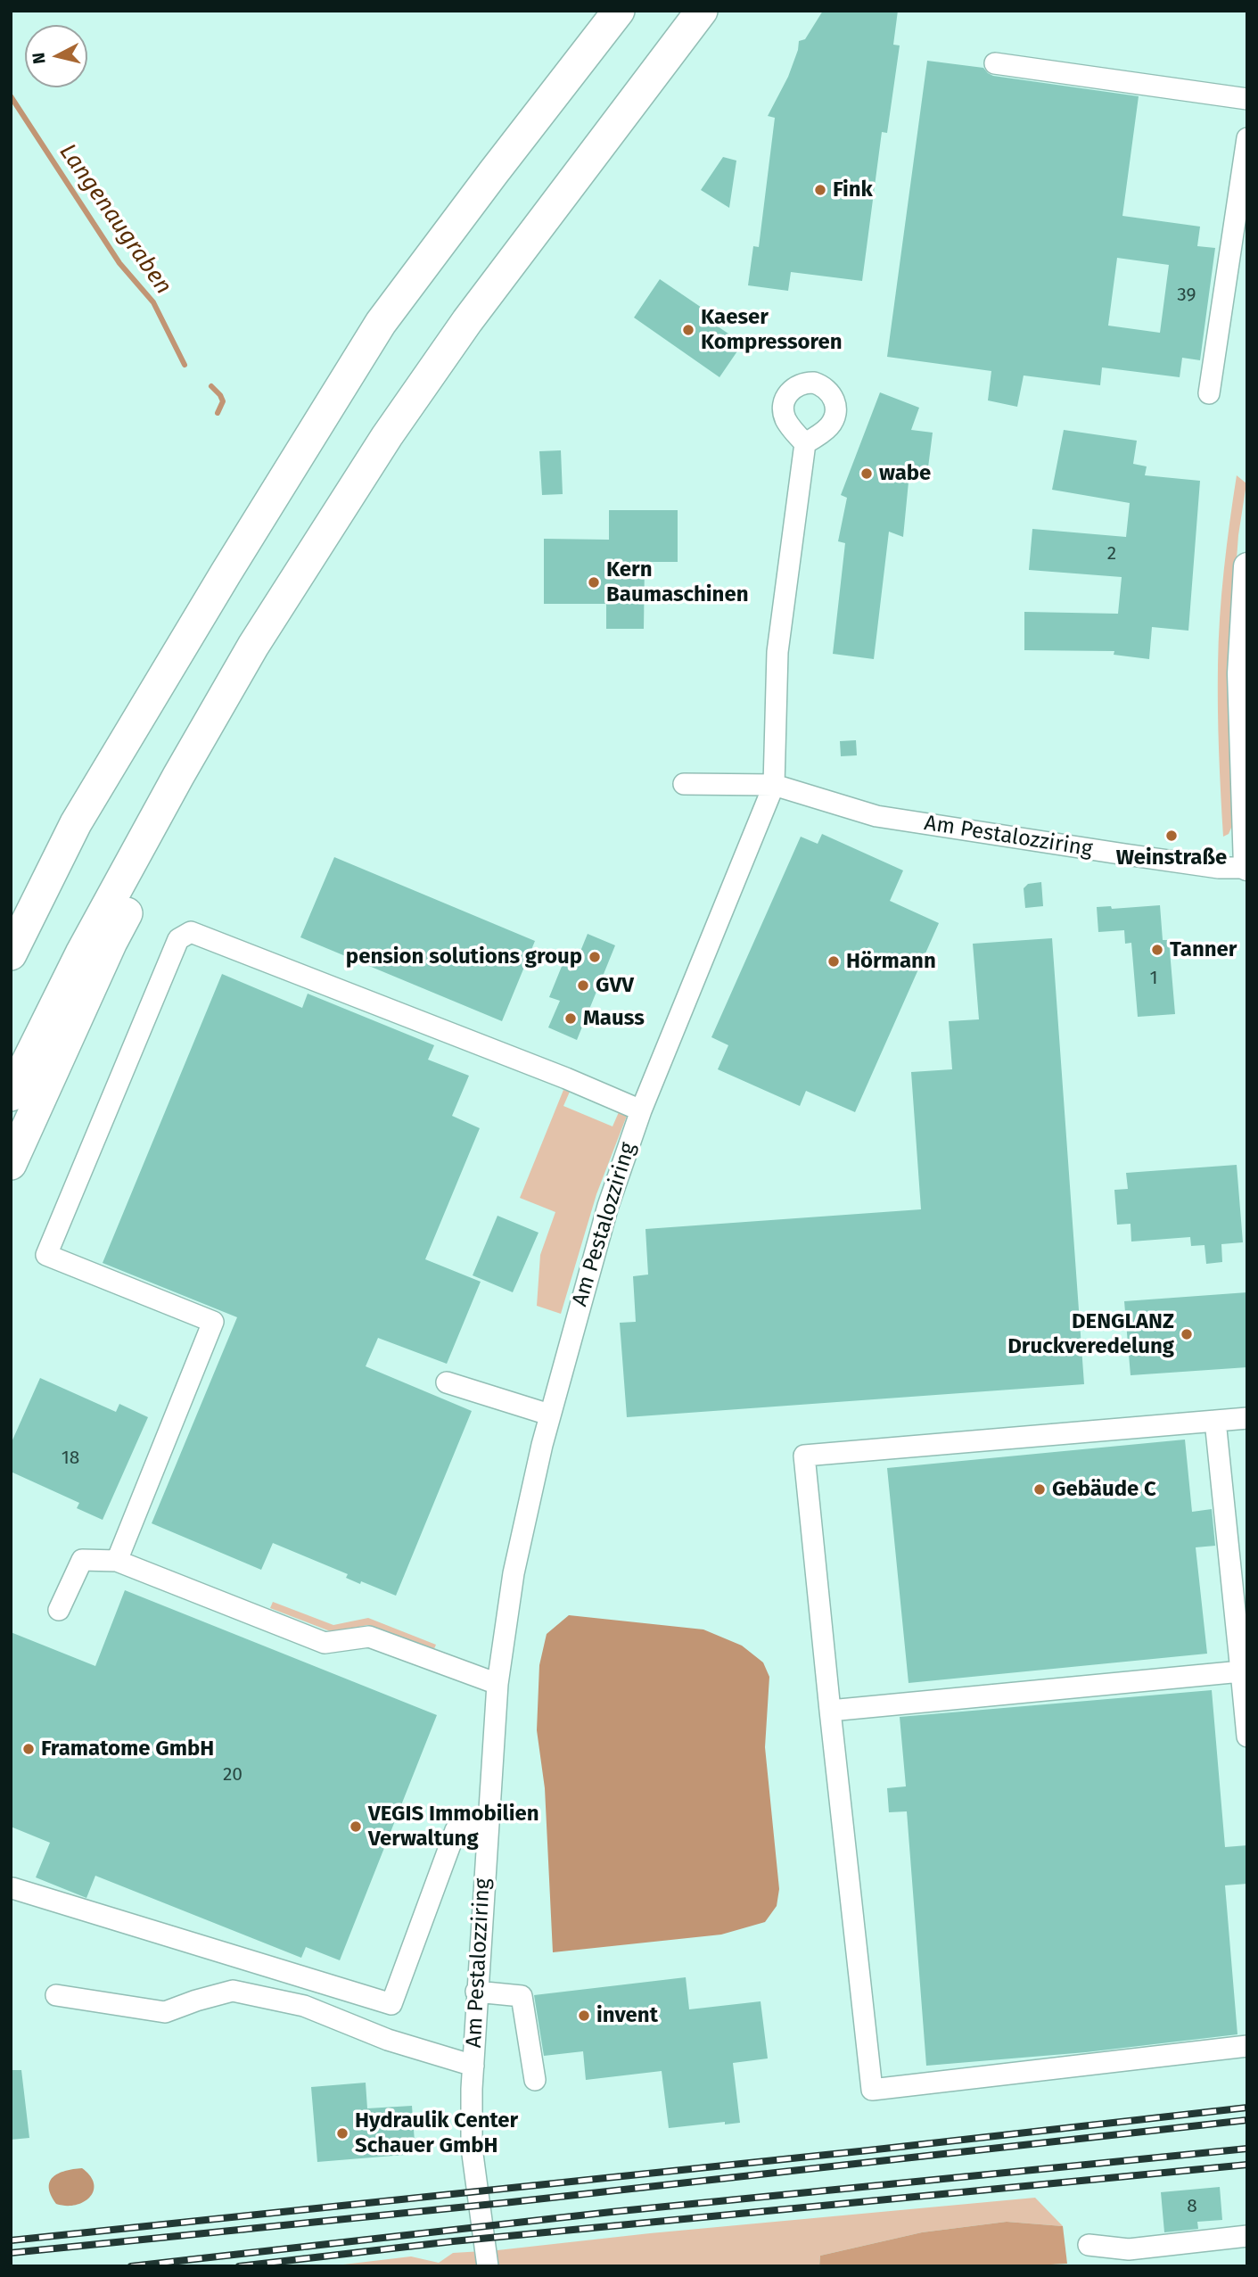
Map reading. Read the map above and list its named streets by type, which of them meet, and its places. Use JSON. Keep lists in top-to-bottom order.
{
  "streets": {
    "street": ["Am Pestalozziring"]
  },
  "water": ["Langenaugraben"],
  "places": [
    "Fink",
    "Kaeser Kompressoren",
    "wabe",
    "Kern Baumaschinen",
    "Weinstraße",
    "Tanner",
    "pension solutions group",
    "Hörmann",
    "GVV",
    "Mauss",
    "DENGLANZ Druckveredelung",
    "Gebäude C",
    "Framatome GmbH",
    "VEGIS Immobilien Verwaltung",
    "invent",
    "Hydraulik Center Schauer GmbH"
  ],
  "house_numbers": [
    "39",
    "2",
    "1",
    "18",
    "20",
    "8"
  ],
  "north": "left"
}
